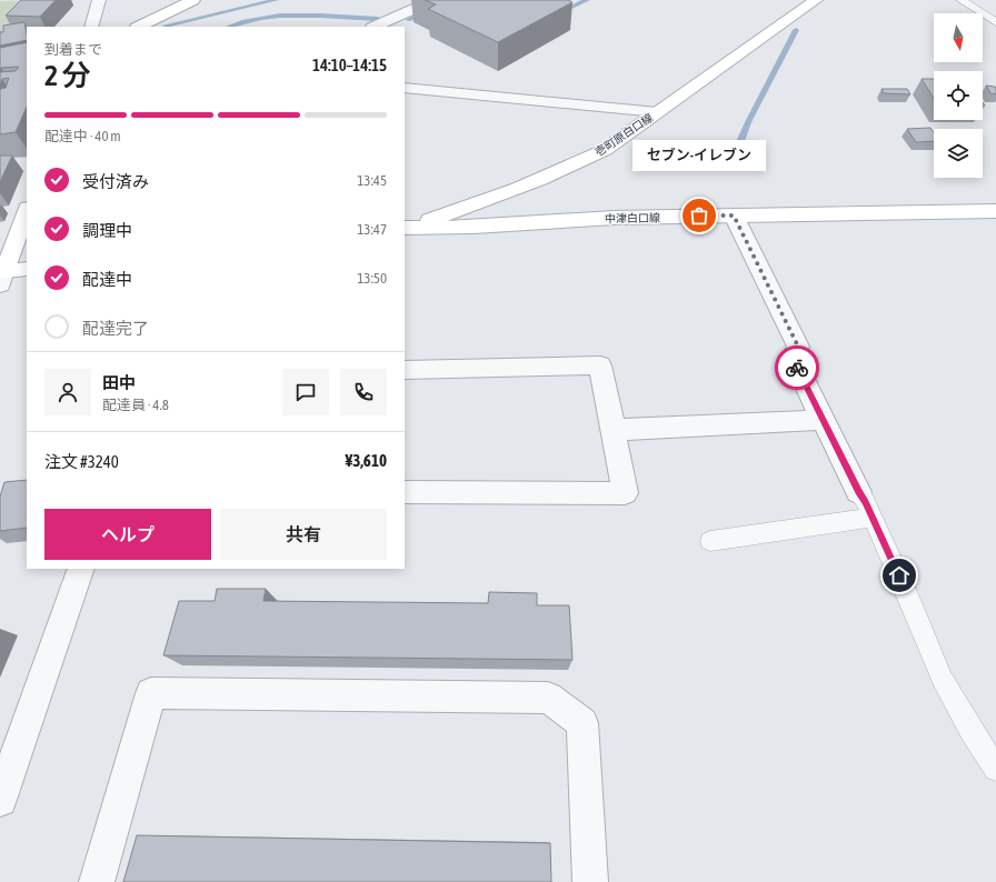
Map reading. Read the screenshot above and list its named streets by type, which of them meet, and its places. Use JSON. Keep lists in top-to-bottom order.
{
  "streets": {
    "main road": ["壱町原白口線", "中津白口線"]
  },
  "crossings": [
    ["壱町原白口線", "中津白口線"]
  ],
  "places": ["セブン-イレブン"],
  "north": "bottom",
  "page": {
    "heading": ["2 分", "到着まで", "14:10–14:15"],
    "panel": [
      "田中",
      "配達員 · 4.8",
      "注文 #3240",
      "¥3,610"
    ],
    "bar": "配達中 · 40 m",
    "bubble": "セブン-イレブン",
    "list": [
      ["受付済み", "13:45"],
      ["調理中", "13:47"],
      ["配達中", "13:50"],
      "配達完了"
    ],
    "buttons": ["ヘルプ", "共有"]
  }
}
